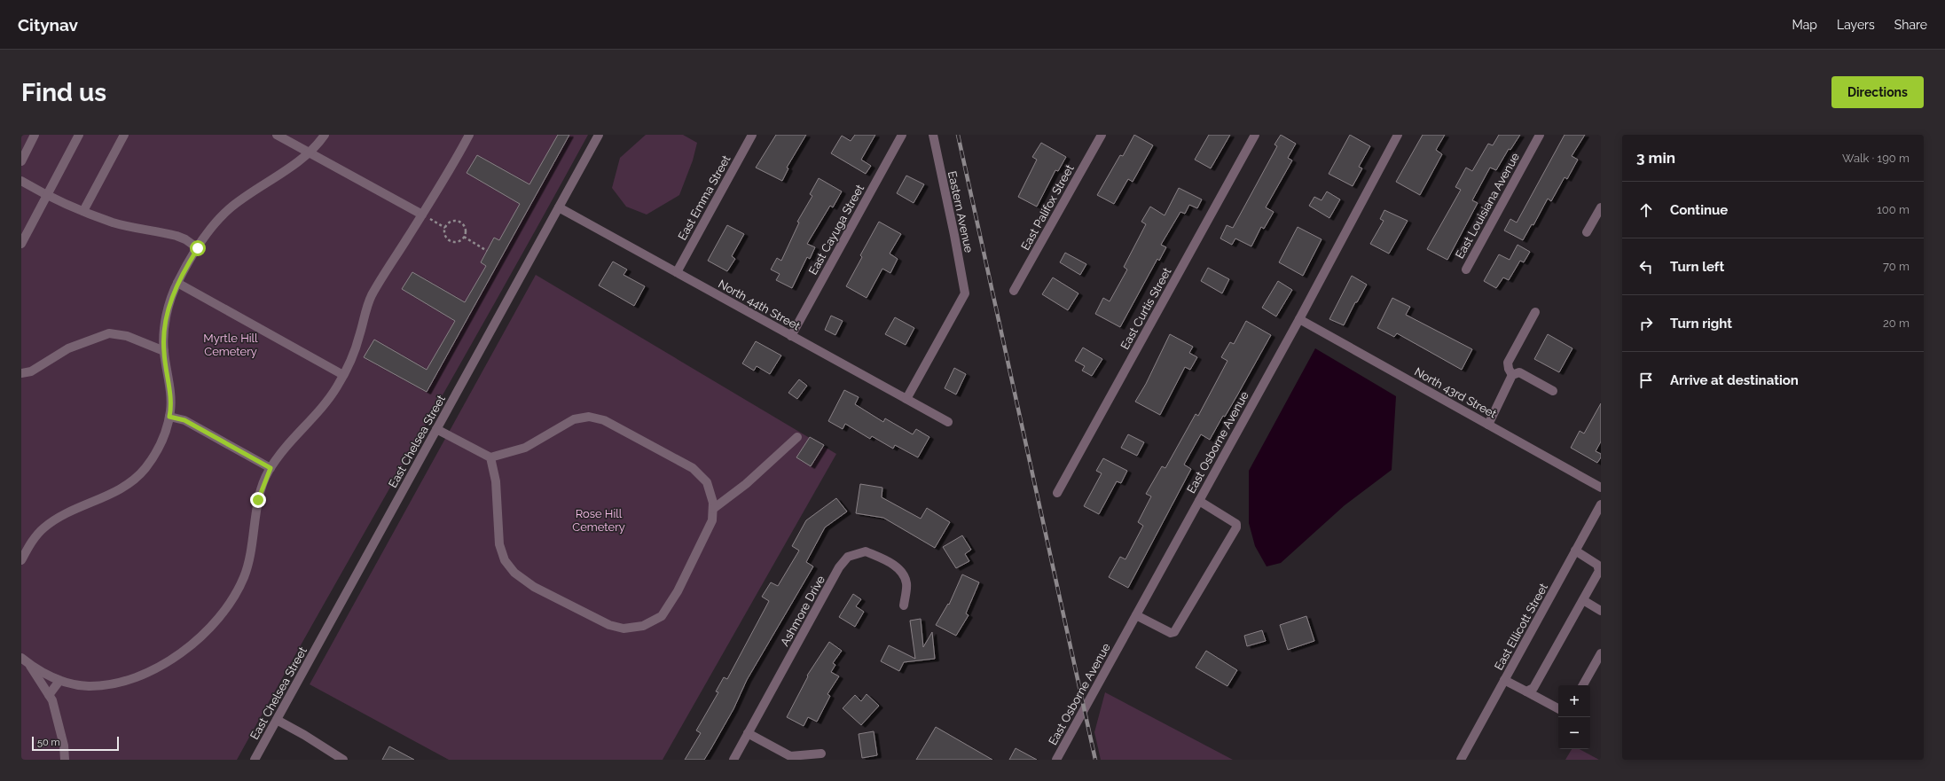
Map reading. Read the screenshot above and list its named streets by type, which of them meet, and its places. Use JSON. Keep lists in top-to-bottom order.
{
  "streets": {
    "street": [
      "East Emma Street",
      "East Louisiana Avenue",
      "East Palifox Street",
      "Eastern Avenue",
      "East Cayuga Street",
      "North 44th Street",
      "East Curtis Street",
      "North 43rd Street",
      "East Chelsea Street",
      "East Osborne Avenue",
      "Ashmore Drive",
      "East Ellicott Street"
    ]
  },
  "crossings": [
    ["East Emma Street", "North 44th Street"],
    ["Eastern Avenue", "North 44th Street"],
    ["East Cayuga Street", "North 44th Street"],
    ["North 44th Street", "East Chelsea Street"],
    ["North 43rd Street", "East Osborne Avenue"]
  ],
  "parks": ["Myrtle Hill Cemetery", "Rose Hill Cemetery"],
  "scale_bar": "50 m",
  "page": {
    "header": "Citynav",
    "nav": ["Map", "Layers", "Share"],
    "buttons": "Directions",
    "title": "Find us",
    "heading": ["3 min", "Walk · 190 m"],
    "list": [
      ["Continue", "100 m"],
      ["Turn left", "70 m"],
      ["Turn right", "20 m"],
      "Arrive at destination"
    ],
    "map_buttons": ["+", "−"],
    "scale": "50 m"
  }
}
